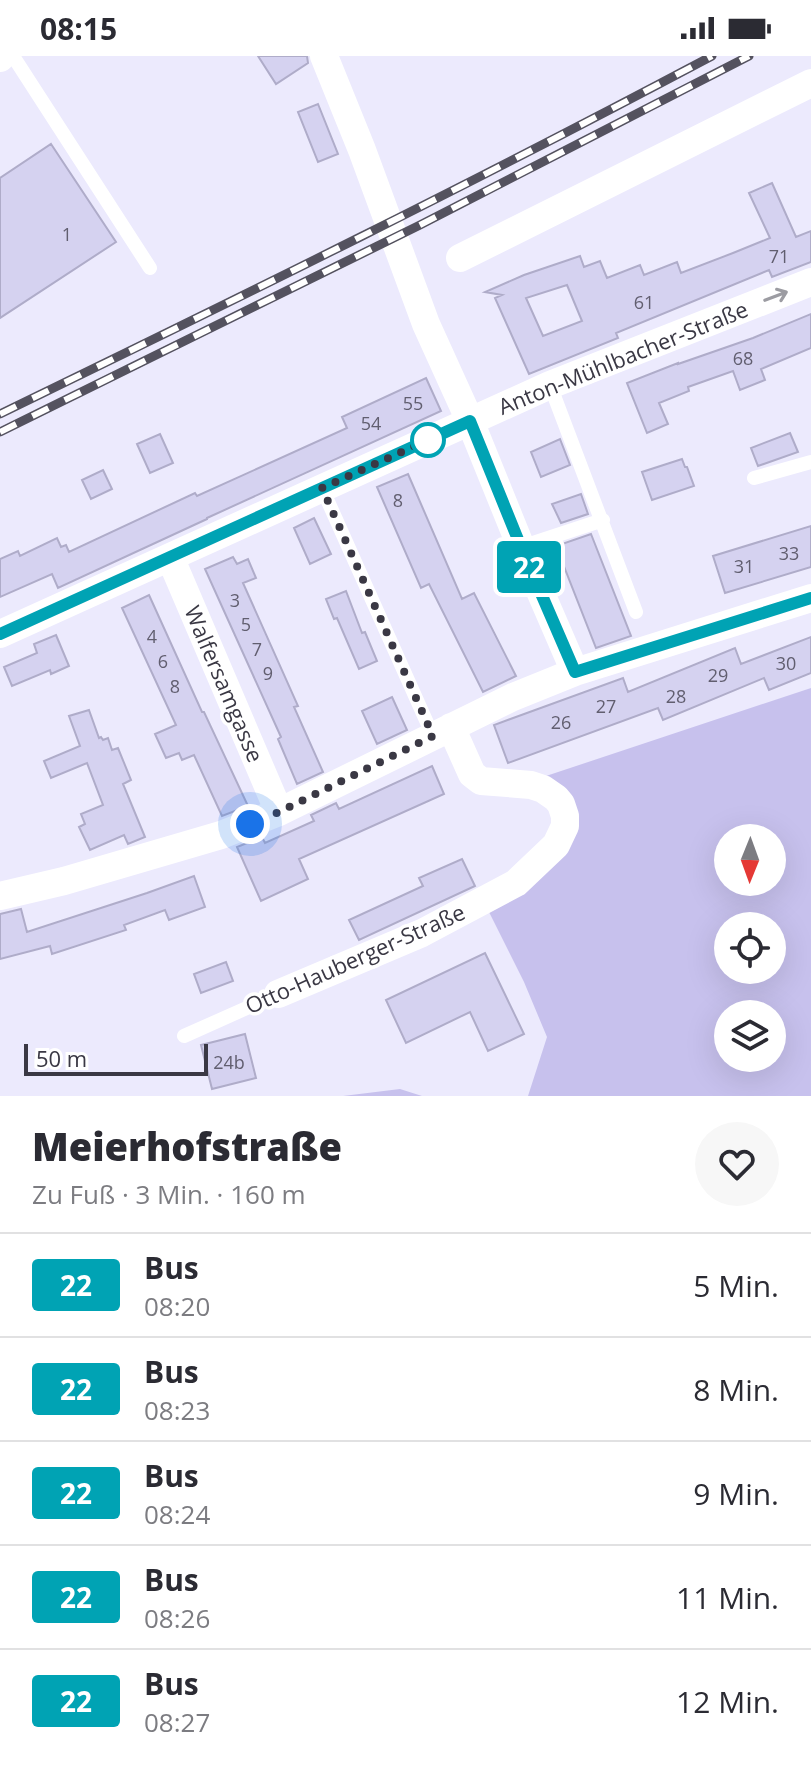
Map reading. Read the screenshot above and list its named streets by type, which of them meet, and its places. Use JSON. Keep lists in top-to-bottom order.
{
  "streets": {
    "street": ["Anton-Mühlbacher-Straße", "Walfersamgasse", "Otto-Hauberger-Straße"]
  },
  "crossings": [
    ["Anton-Mühlbacher-Straße", "Walfersamgasse"]
  ],
  "lines": ["bus line 22"],
  "house_numbers": [
    "1",
    "71",
    "61",
    "68",
    "55",
    "54",
    "8",
    "33",
    "31",
    "3",
    "5",
    "4",
    "7",
    "6",
    "30",
    "9",
    "29",
    "8",
    "28",
    "27",
    "26",
    "24b"
  ],
  "scale_bar": "50 m",
  "north": "bottom",
  "page": {
    "status": "08:15",
    "on_map": "22",
    "scale": "50 m",
    "heading": ["Meierhofstraße", "Zu Fuß · 3 Min. · 160 m"],
    "list": [
      {
        "mark": "22",
        "name": "Bus",
        "note": "08:20",
        "value": "5 Min."
      },
      {
        "mark": "22",
        "name": "Bus",
        "note": "08:23",
        "value": "8 Min."
      },
      {
        "mark": "22",
        "name": "Bus",
        "note": "08:24",
        "value": "9 Min."
      },
      {
        "mark": "22",
        "name": "Bus",
        "note": "08:26",
        "value": "11 Min."
      },
      {
        "mark": "22",
        "name": "Bus",
        "note": "08:27",
        "value": "12 Min."
      }
    ]
  }
}
